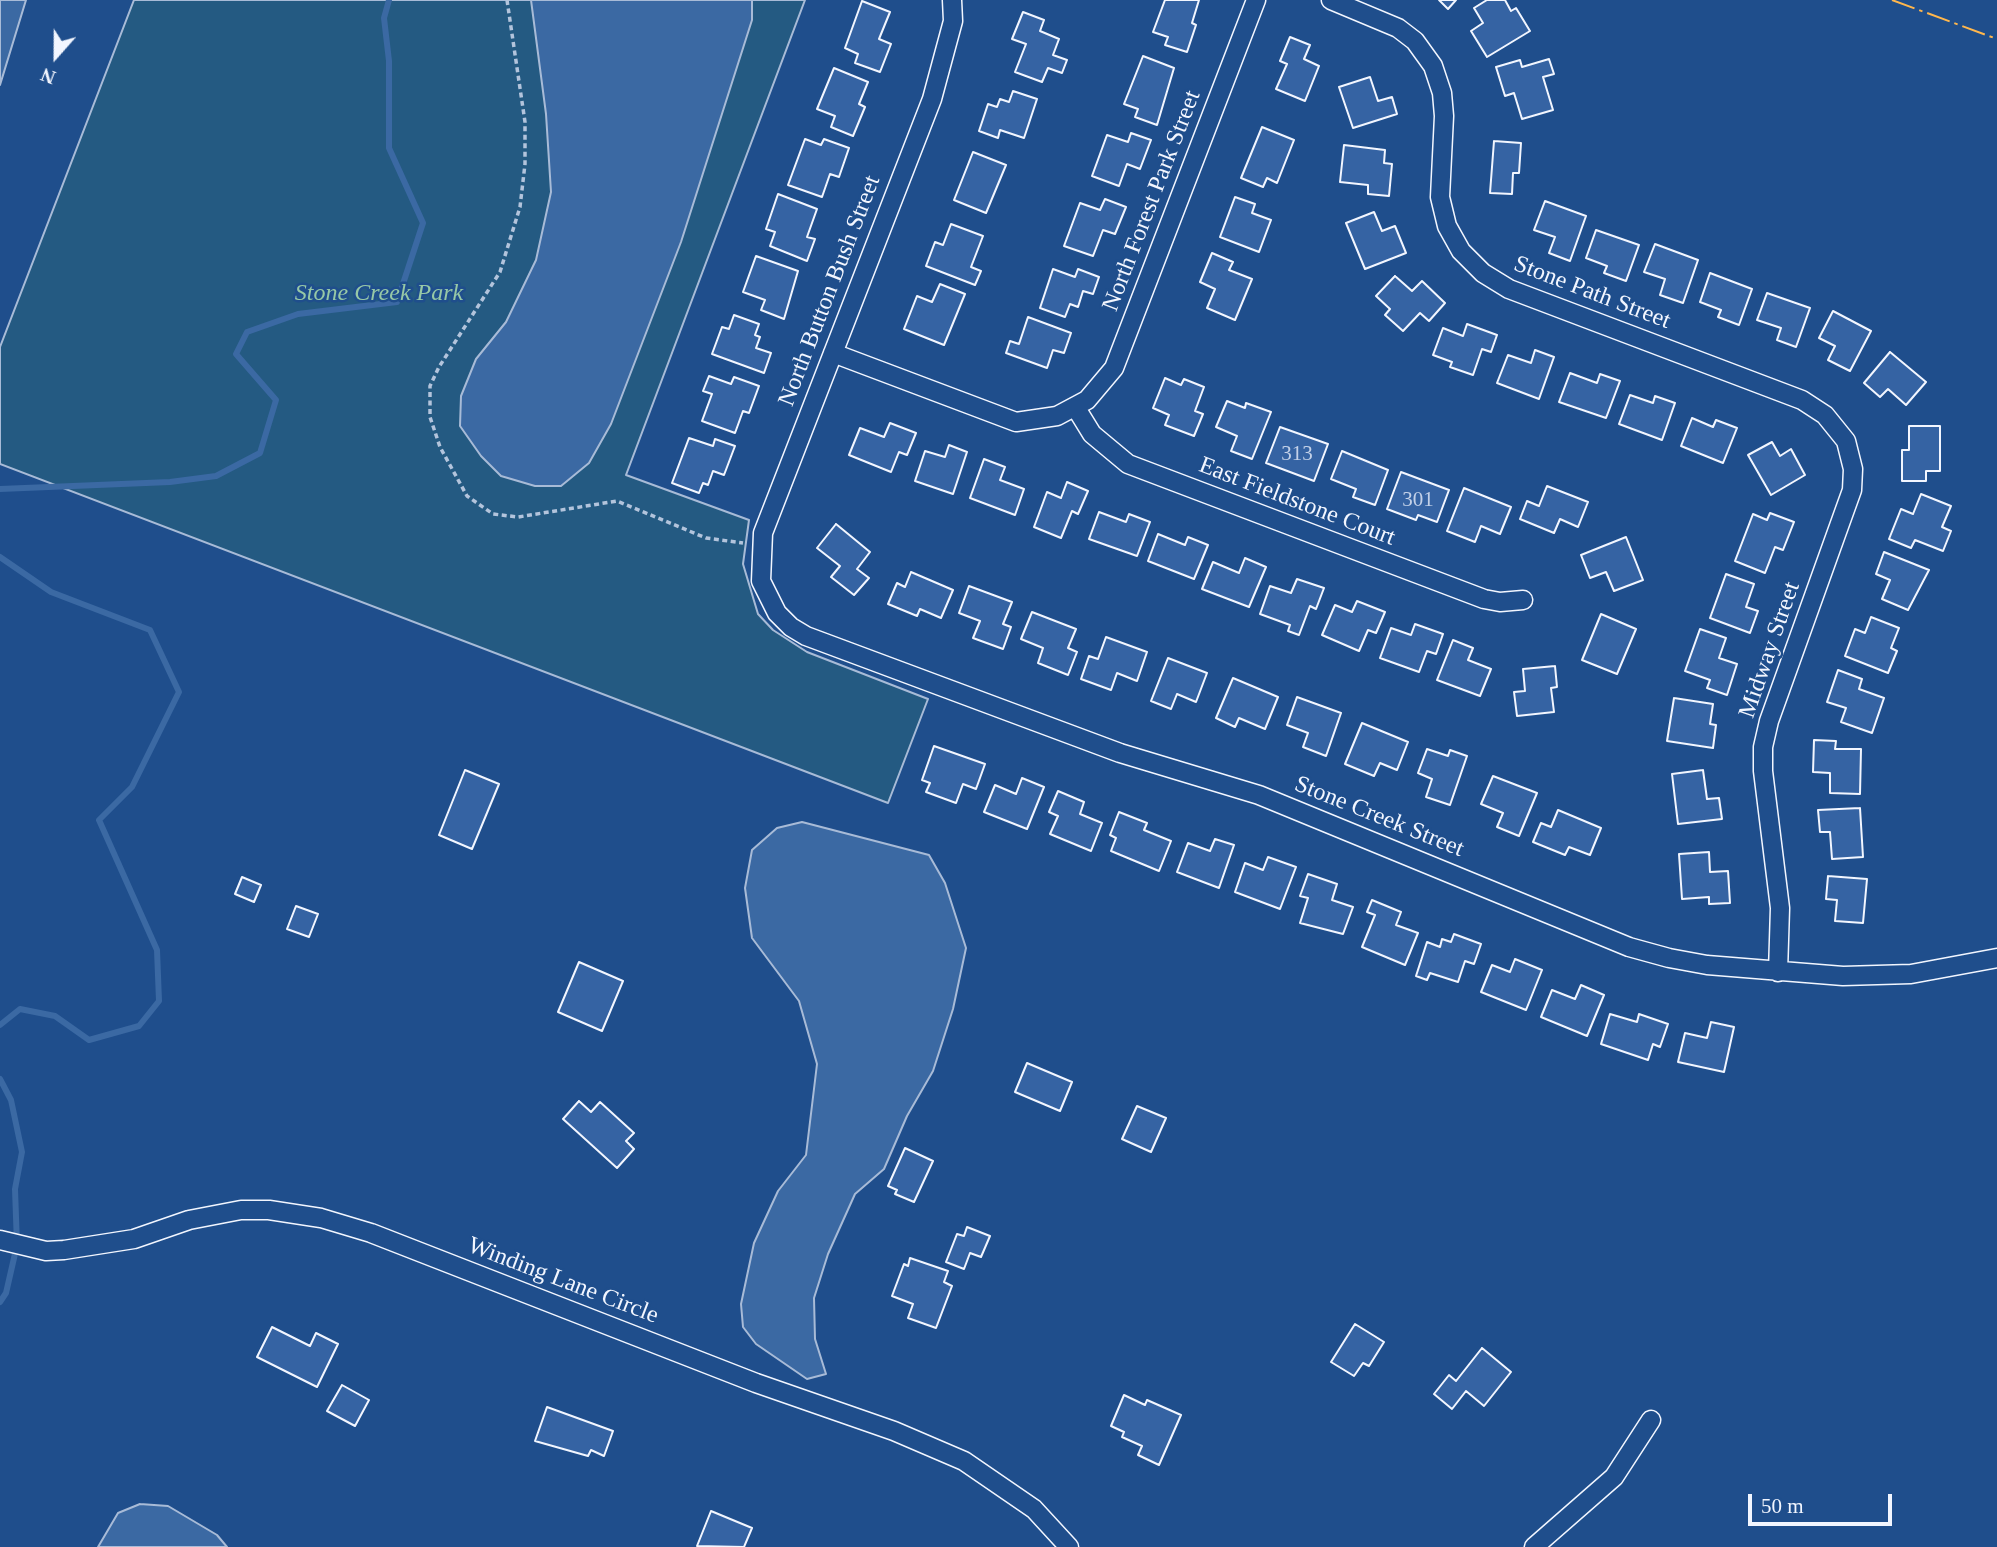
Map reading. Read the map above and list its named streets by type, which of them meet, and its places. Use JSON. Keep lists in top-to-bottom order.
{
  "streets": {
    "street": [
      "North Forest Park Street",
      "North Button Bush Street",
      "Stone Path Street",
      "East Fieldstone Court",
      "Midway Street",
      "Stone Creek Street",
      "Winding Lane Circle"
    ]
  },
  "crossings": [
    ["North Forest Park Street", "East Fieldstone Court"],
    ["North Button Bush Street", "Stone Creek Street"],
    ["Stone Path Street", "Midway Street"],
    ["Midway Street", "Stone Creek Street"]
  ],
  "parks": ["Stone Creek Park"],
  "house_numbers": ["313", "301"],
  "scale_bar": "50 m",
  "north": "bottom"
}
